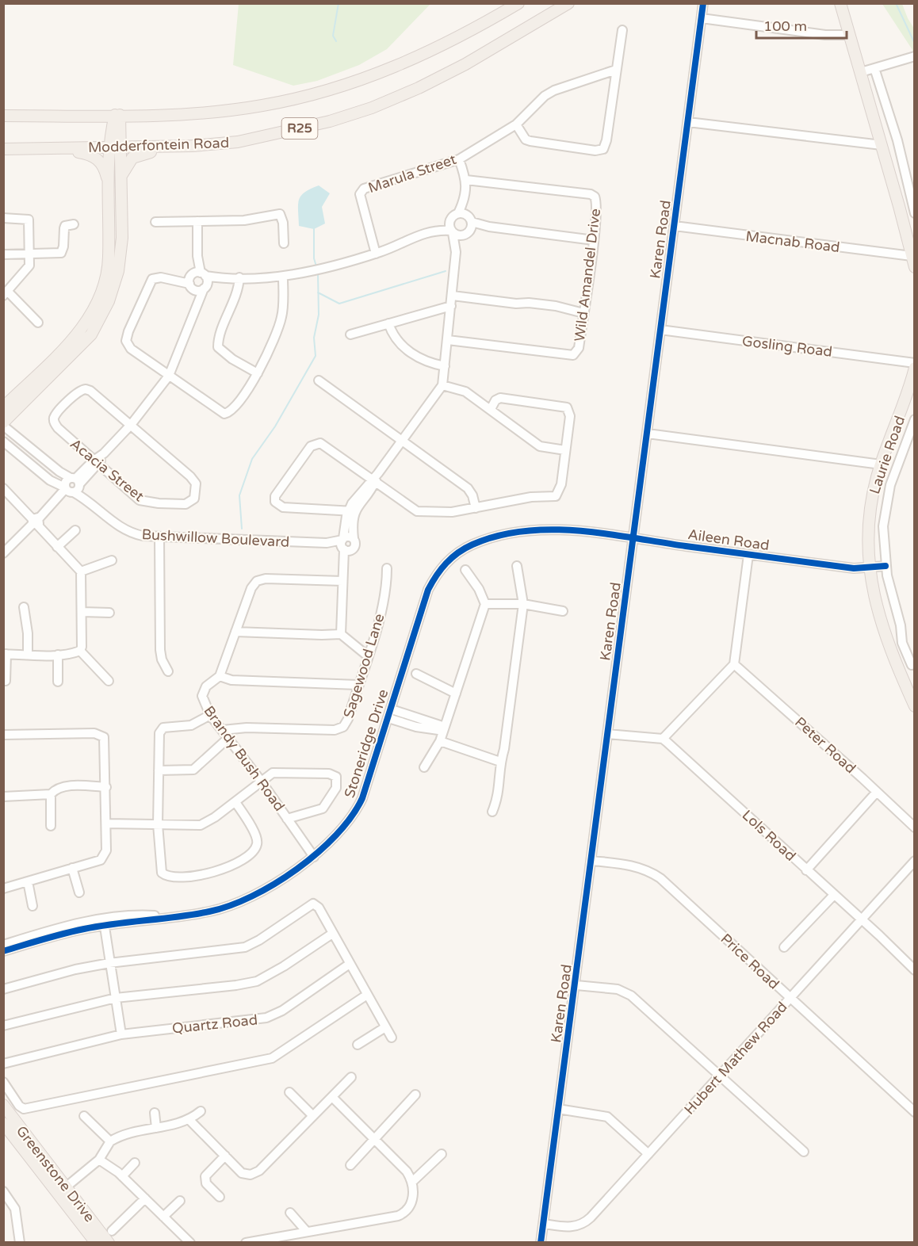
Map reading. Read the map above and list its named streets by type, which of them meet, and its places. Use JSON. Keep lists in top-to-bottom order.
{
  "streets": {
    "main road": [
      "R25",
      "Modderfontein Road",
      "Laurie Road",
      "Greenstone Drive"
    ],
    "street": [
      "Marula Street",
      "Karen Road",
      "Macnab Road",
      "Wild Amandel Drive",
      "Gosling Road",
      "Acacia Street",
      "Bushwillow Boulevard",
      "Aileen Road",
      "Sagewood Lane",
      "Stoneridge Drive",
      "Peter Road",
      "Brandy Bush Road",
      "Lols Road",
      "Price Road",
      "Quartz Road",
      "Hubert Mathew Road"
    ]
  },
  "crossings": [
    ["Karen Road", "Macnab Road"],
    ["Karen Road", "Gosling Road"],
    ["Karen Road", "Aileen Road"],
    ["Karen Road", "Price Road"],
    ["Karen Road", "Hubert Mathew Road"],
    ["Laurie Road", "Aileen Road"],
    ["Aileen Road", "Stoneridge Drive"],
    ["Sagewood Lane", "Brandy Bush Road"],
    ["Stoneridge Drive", "Brandy Bush Road"],
    ["Lols Road", "Hubert Mathew Road"],
    ["Price Road", "Hubert Mathew Road"]
  ],
  "scale_bar": "100 m"
}
